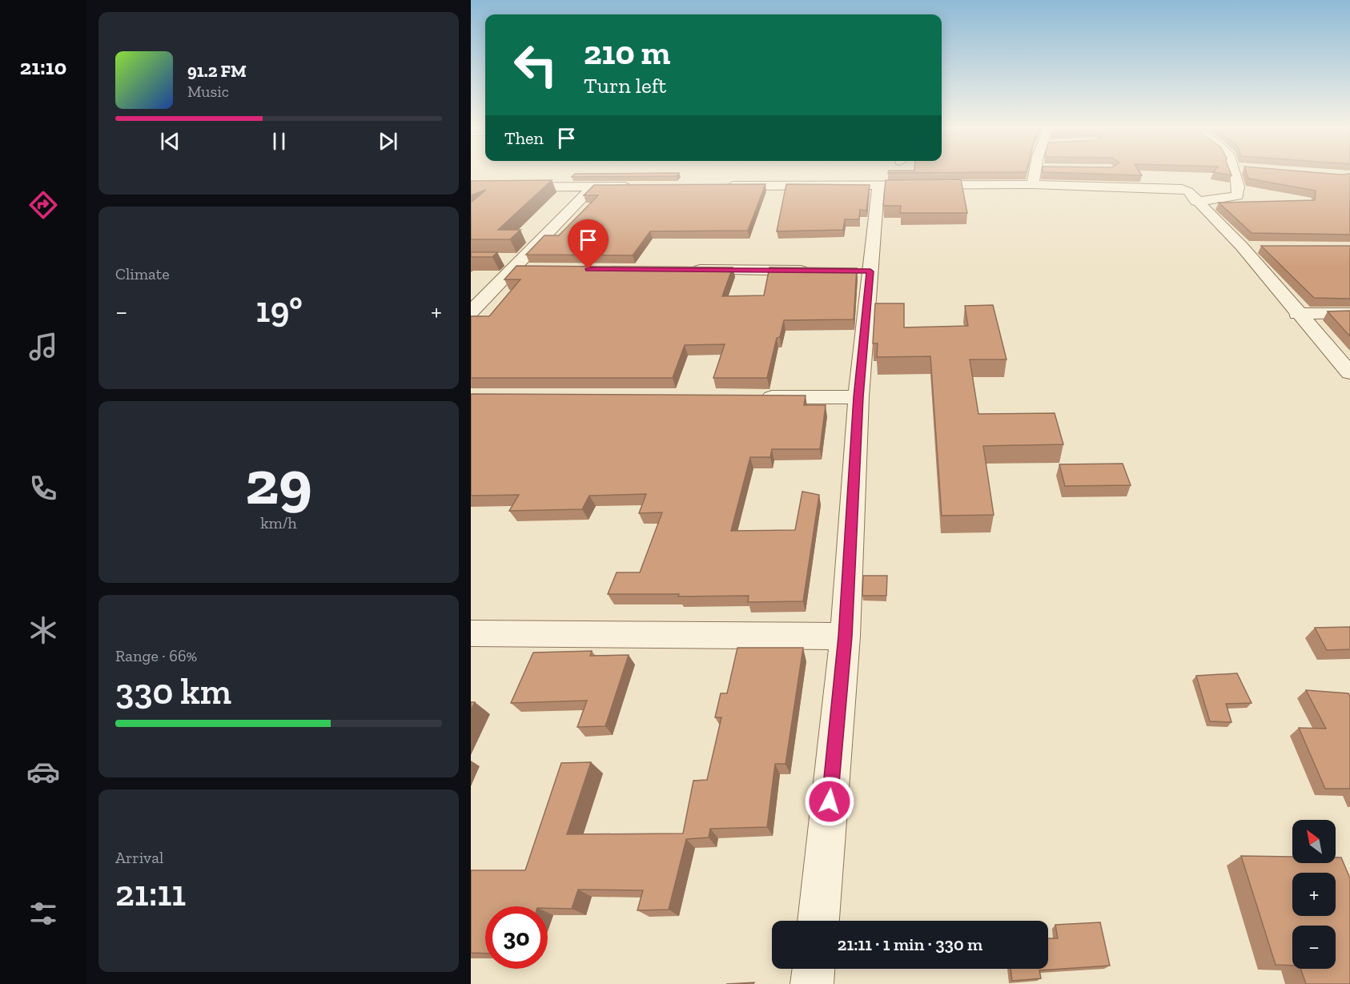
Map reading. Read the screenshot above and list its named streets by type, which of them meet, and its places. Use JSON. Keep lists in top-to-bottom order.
{
  "north": "top left",
  "page": {
    "tabs": "21:10",
    "turn": ["210 m", "Turn left"],
    "song": ["91.2 FM", "Music"],
    "then": "Then",
    "tile": [
      "Climate",
      ["29", "km/h"],
      ["Range · 66%", "330 km"],
      ["Arrival", "21:11"]
    ],
    "heat": ["−", "19°", "+"],
    "map_buttons": ["+", "−"],
    "limit": "30",
    "trip": "21:11 · 1 min · 330 m"
  }
}
